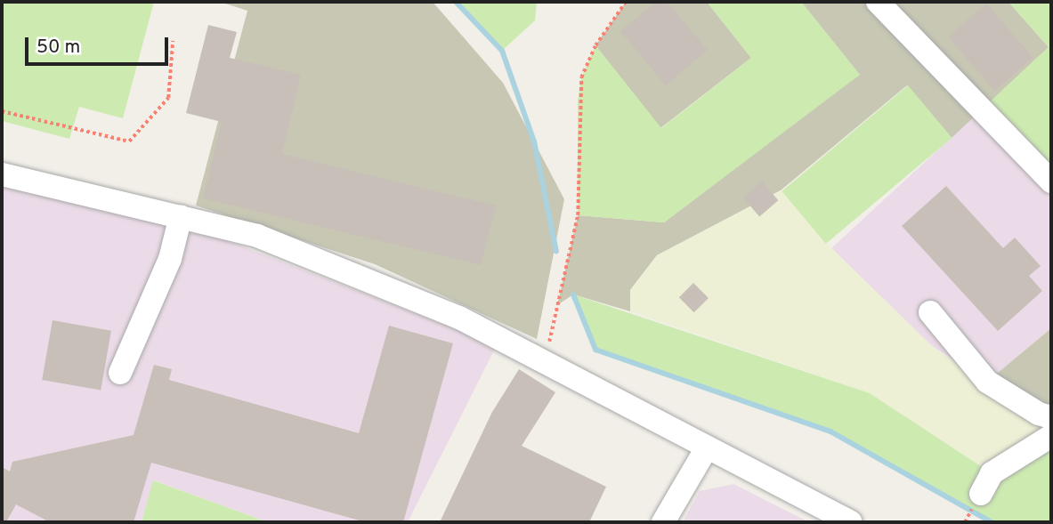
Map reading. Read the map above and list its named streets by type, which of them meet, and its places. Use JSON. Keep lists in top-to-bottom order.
{
  "scale_bar": "50 m"
}
